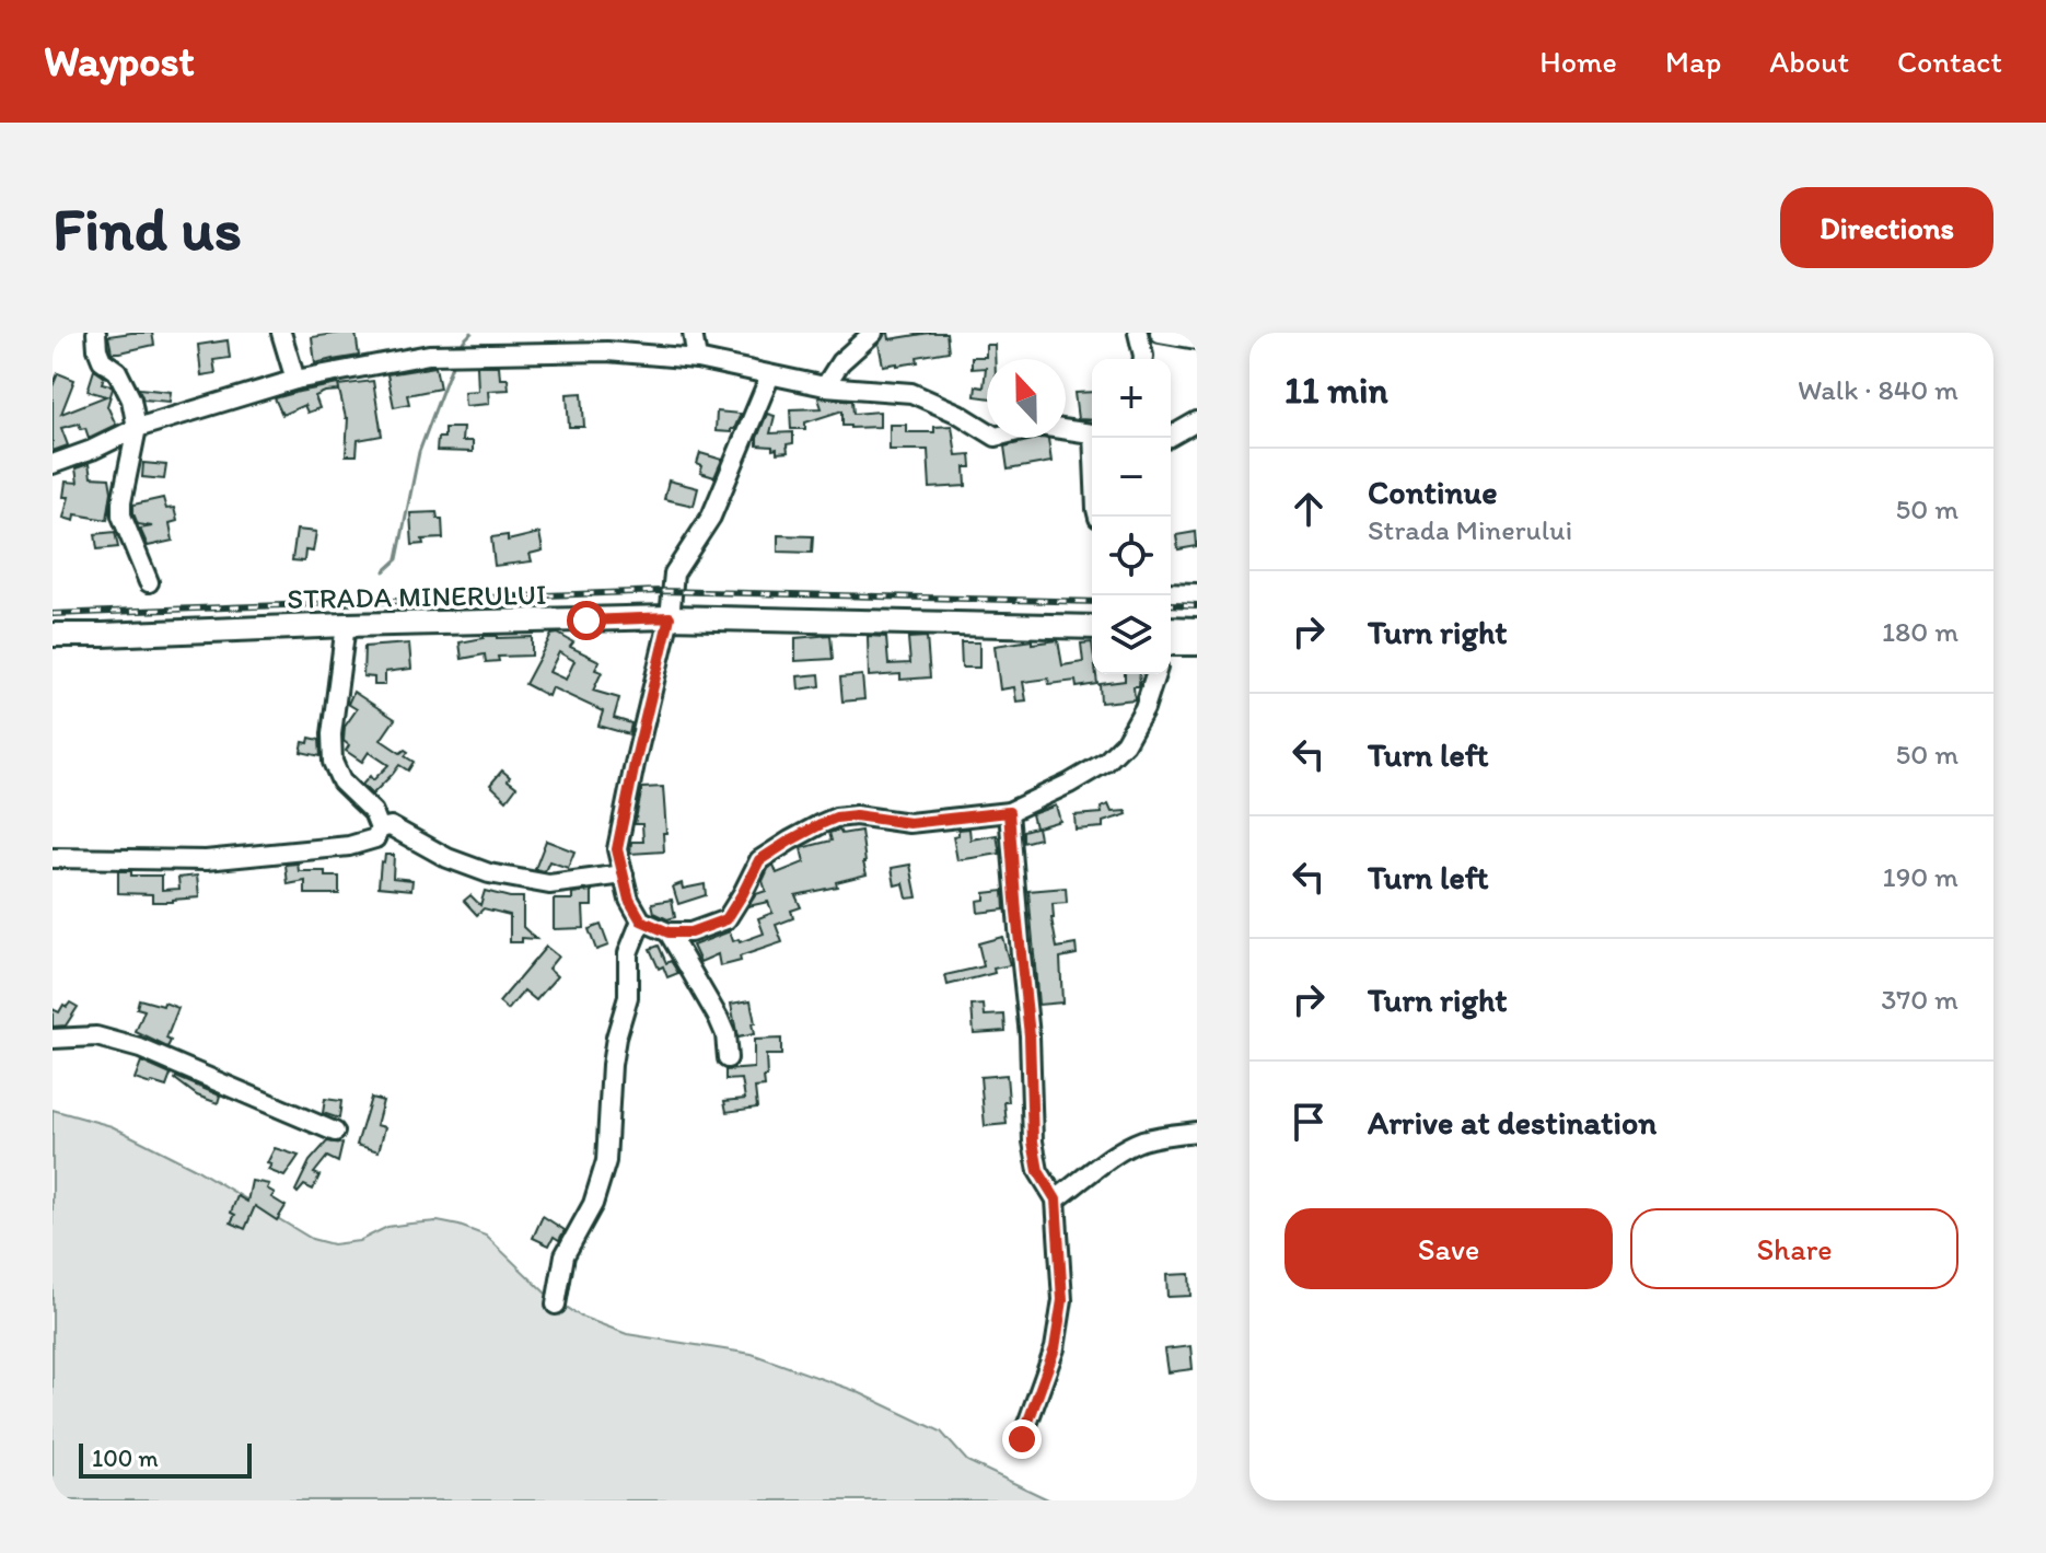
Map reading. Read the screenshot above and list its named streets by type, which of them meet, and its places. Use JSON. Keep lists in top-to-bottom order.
{
  "streets": {
    "main road": ["STRADA MINERULUI"]
  },
  "scale_bar": "100 m",
  "north": "top",
  "page": {
    "header": "Waypost",
    "nav": [
      "Home",
      "Map",
      "About",
      "Contact"
    ],
    "buttons": [
      "Directions",
      ["Save", "Share"]
    ],
    "title": "Find us",
    "heading": ["11 min", "Walk · 840 m"],
    "map_buttons": ["+", "−"],
    "list": [
      ["Continue", "Strada Minerului", "50 m"],
      ["Turn right", "180 m"],
      ["Turn left", "50 m"],
      ["Turn left", "190 m"],
      ["Turn right", "370 m"],
      "Arrive at destination"
    ],
    "scale": "100 m"
  }
}
